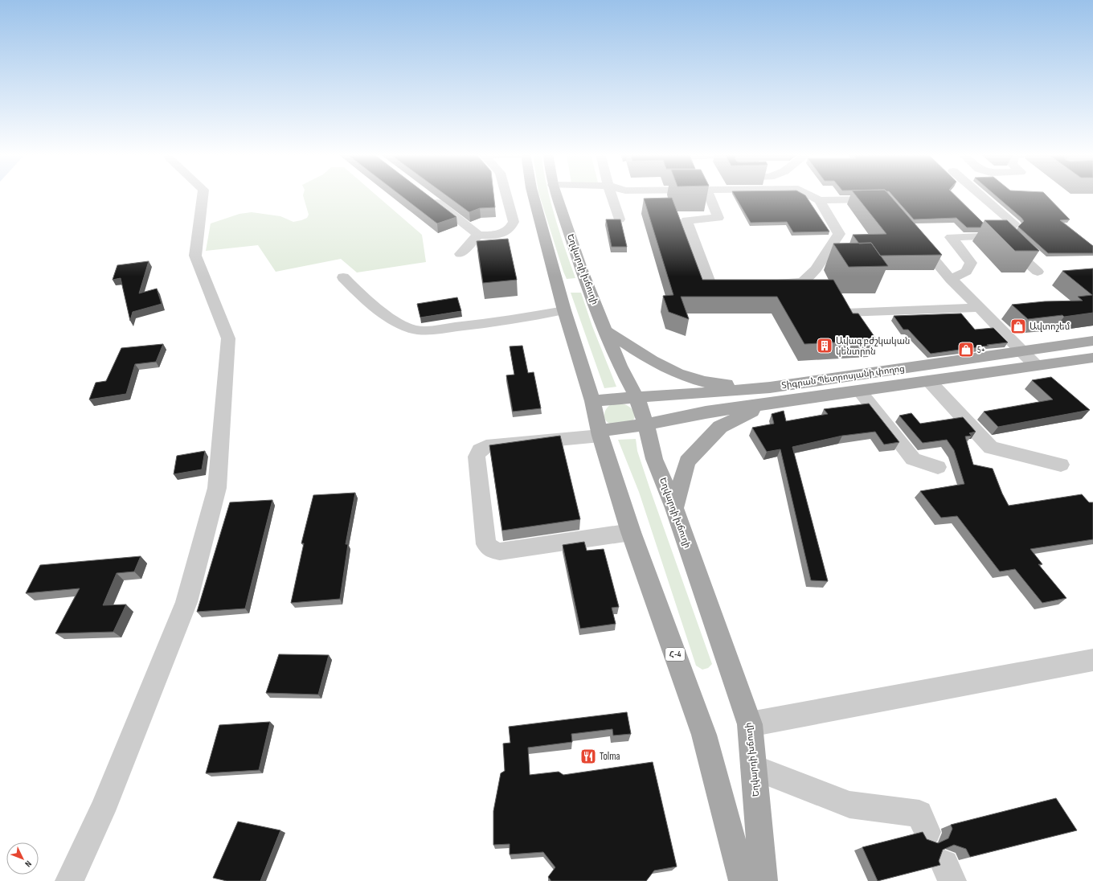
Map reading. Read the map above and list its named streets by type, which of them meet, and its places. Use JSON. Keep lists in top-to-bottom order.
{
  "streets": {
    "main road": ["Եղվարդի խճուղի", "Տիգրան Պետրոսյանի փողոց", "Հ-4"]
  },
  "crossings": [
    ["Եղվարդի խճուղի", "Տիգրան Պետրոսյանի փողոց"]
  ],
  "places": {
    "shop": ["Ավտոշեմ", "5+"],
    "building": ["Ավագ բժշկական կենտրոն"],
    "restaurant": ["Tolma"]
  },
  "north": "bottom right"
}
